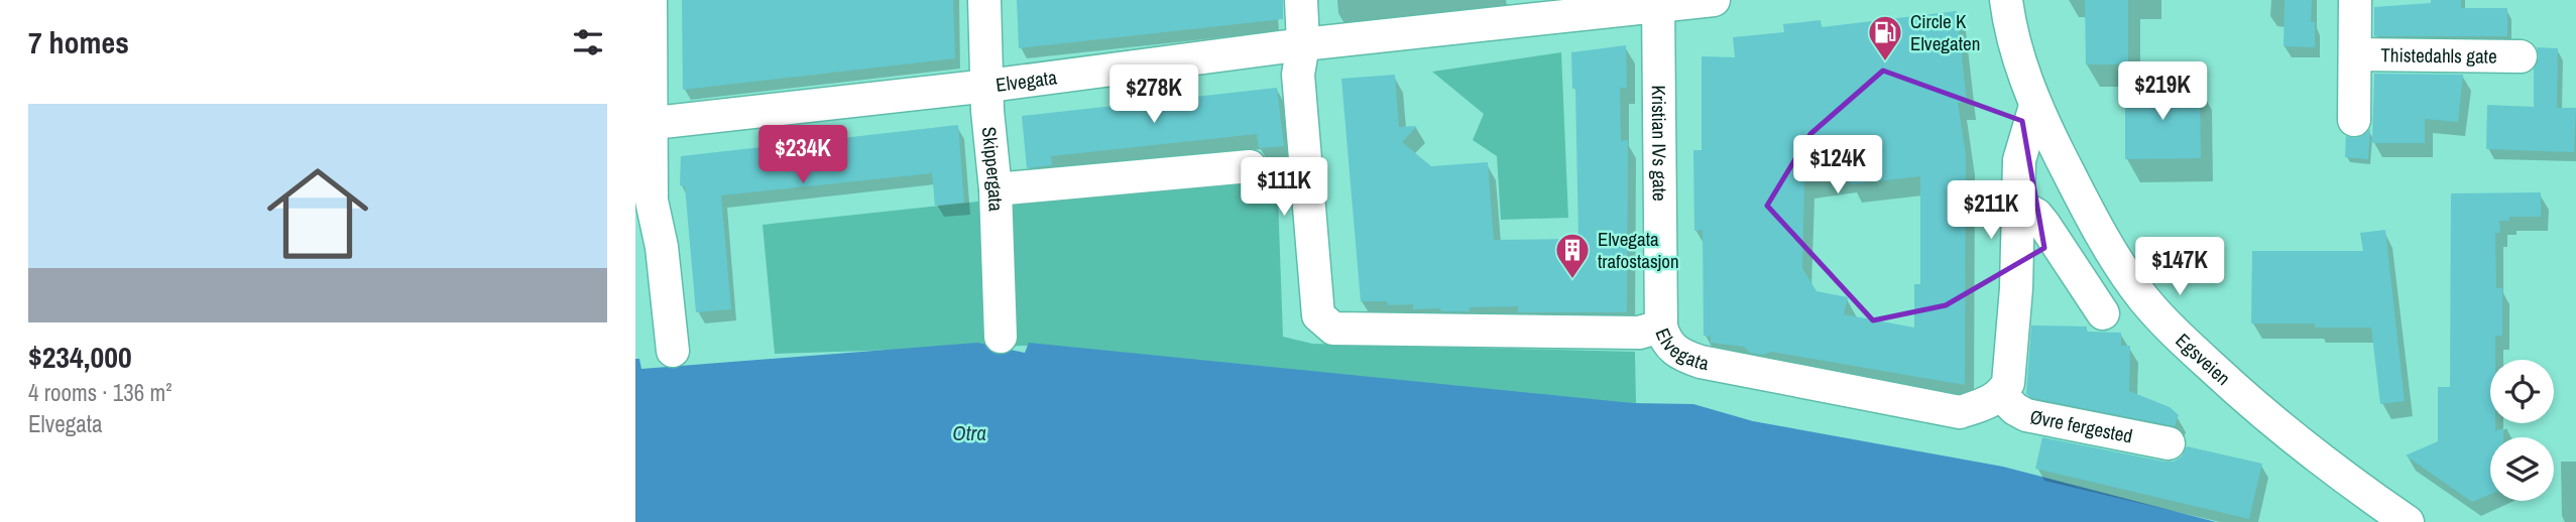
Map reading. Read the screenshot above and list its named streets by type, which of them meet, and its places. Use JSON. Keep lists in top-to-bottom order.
{
  "streets": {
    "street": [
      "Thistedahls gate",
      "Elvegata",
      "Kristian IVs gate",
      "Skippergata",
      "Egsveien",
      "Øvre fergested"
    ]
  },
  "crossings": [
    ["Elvegata", "Kristian IVs gate"],
    ["Elvegata", "Skippergata"],
    ["Elvegata", "Øvre fergested"]
  ],
  "water": ["Otra"],
  "places": {
    "fuel station": ["Circle K Elvegaten"],
    "building": ["Elvegata trafostasjon"]
  },
  "page": {
    "heading": "7 homes",
    "price": [
      "$219K",
      "$278K",
      "$234K",
      "$124K",
      "$111K",
      "$211K",
      "$147K"
    ],
    "list": [
      {
        "name": "$234,000",
        "note": "4 rooms · 136 m² · Elvegata"
      }
    ]
  }
}
